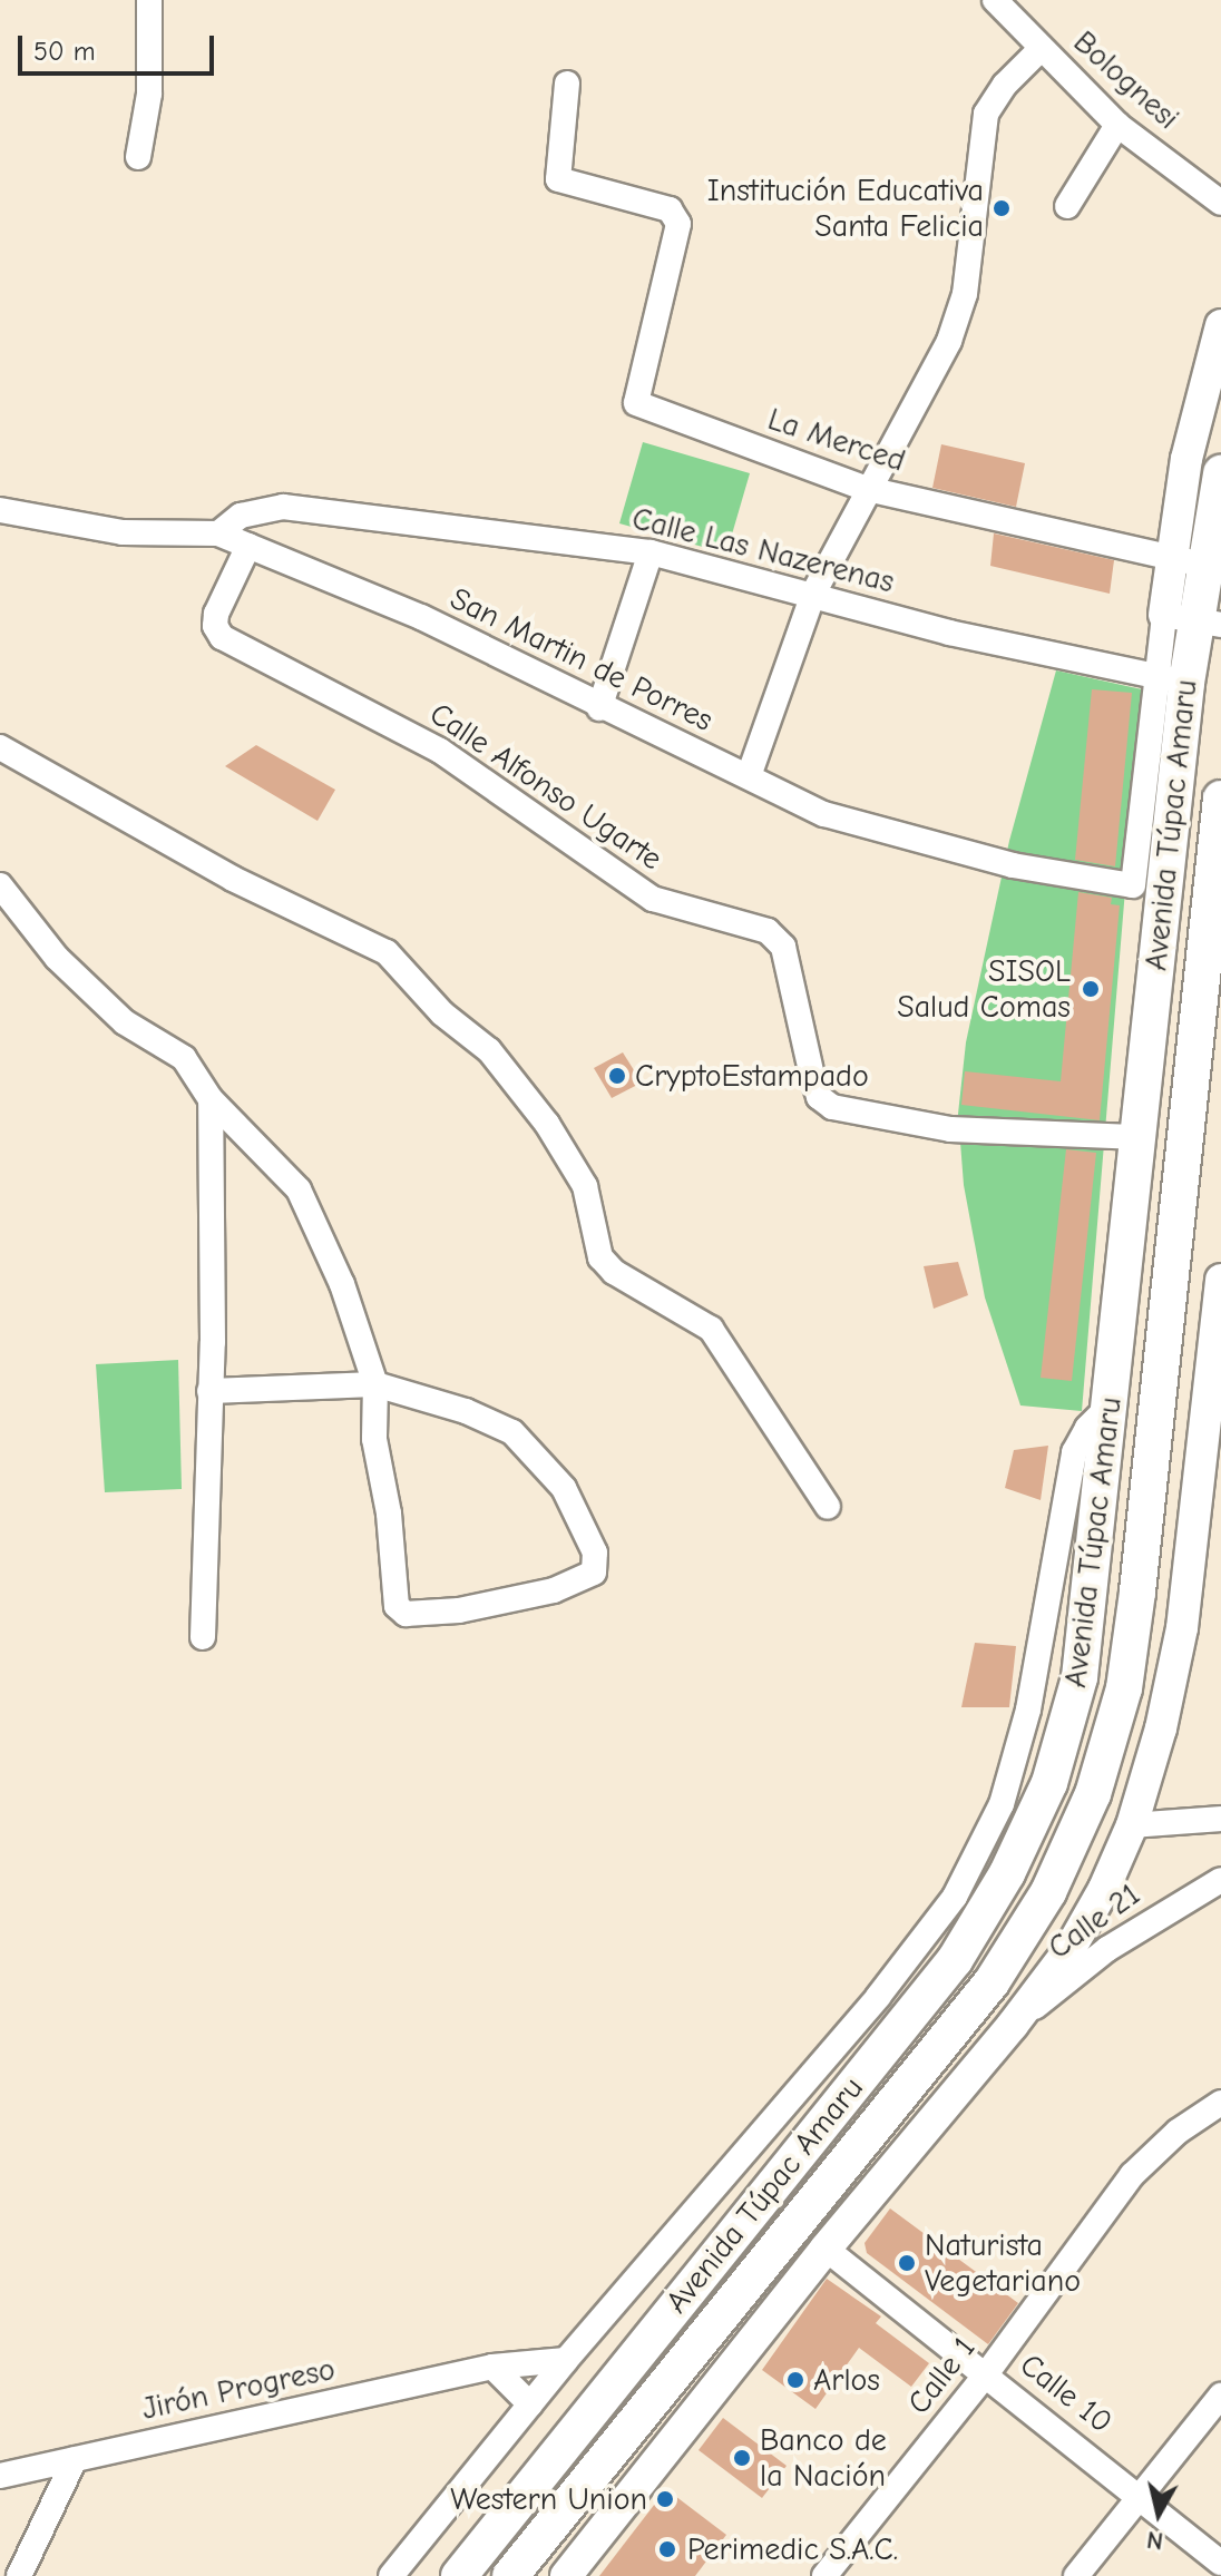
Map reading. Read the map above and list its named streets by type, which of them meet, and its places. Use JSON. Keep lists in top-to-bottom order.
{
  "streets": {
    "highway": ["Avenida Túpac Amaru"],
    "street": [
      "Bolognesi",
      "La Merced",
      "Calle Las Nazerenas",
      "San Martin de Porres",
      "Calle Alfonso Ugarte",
      "Calle 21",
      "Calle 1",
      "Jirón Progreso",
      "Calle 10"
    ]
  },
  "crossings": [
    ["La Merced", "Avenida Túpac Amaru"],
    ["Calle Las Nazerenas", "San Martin de Porres"],
    ["Calle Las Nazerenas", "Avenida Túpac Amaru"],
    ["San Martin de Porres", "Calle Alfonso Ugarte"],
    ["San Martin de Porres", "Avenida Túpac Amaru"],
    ["Calle Alfonso Ugarte", "Avenida Túpac Amaru"],
    ["Calle 1", "Calle 10"]
  ],
  "places": [
    "Institución Educativa Santa Felicia",
    "SISOL Salud Comas",
    "CryptoEstampado",
    "Naturista Vegetariano",
    "Arlos",
    "Banco de la Nación",
    "Western Union",
    "Perimedic S.A.C."
  ],
  "scale_bar": "50 m",
  "north": "bottom"
}
